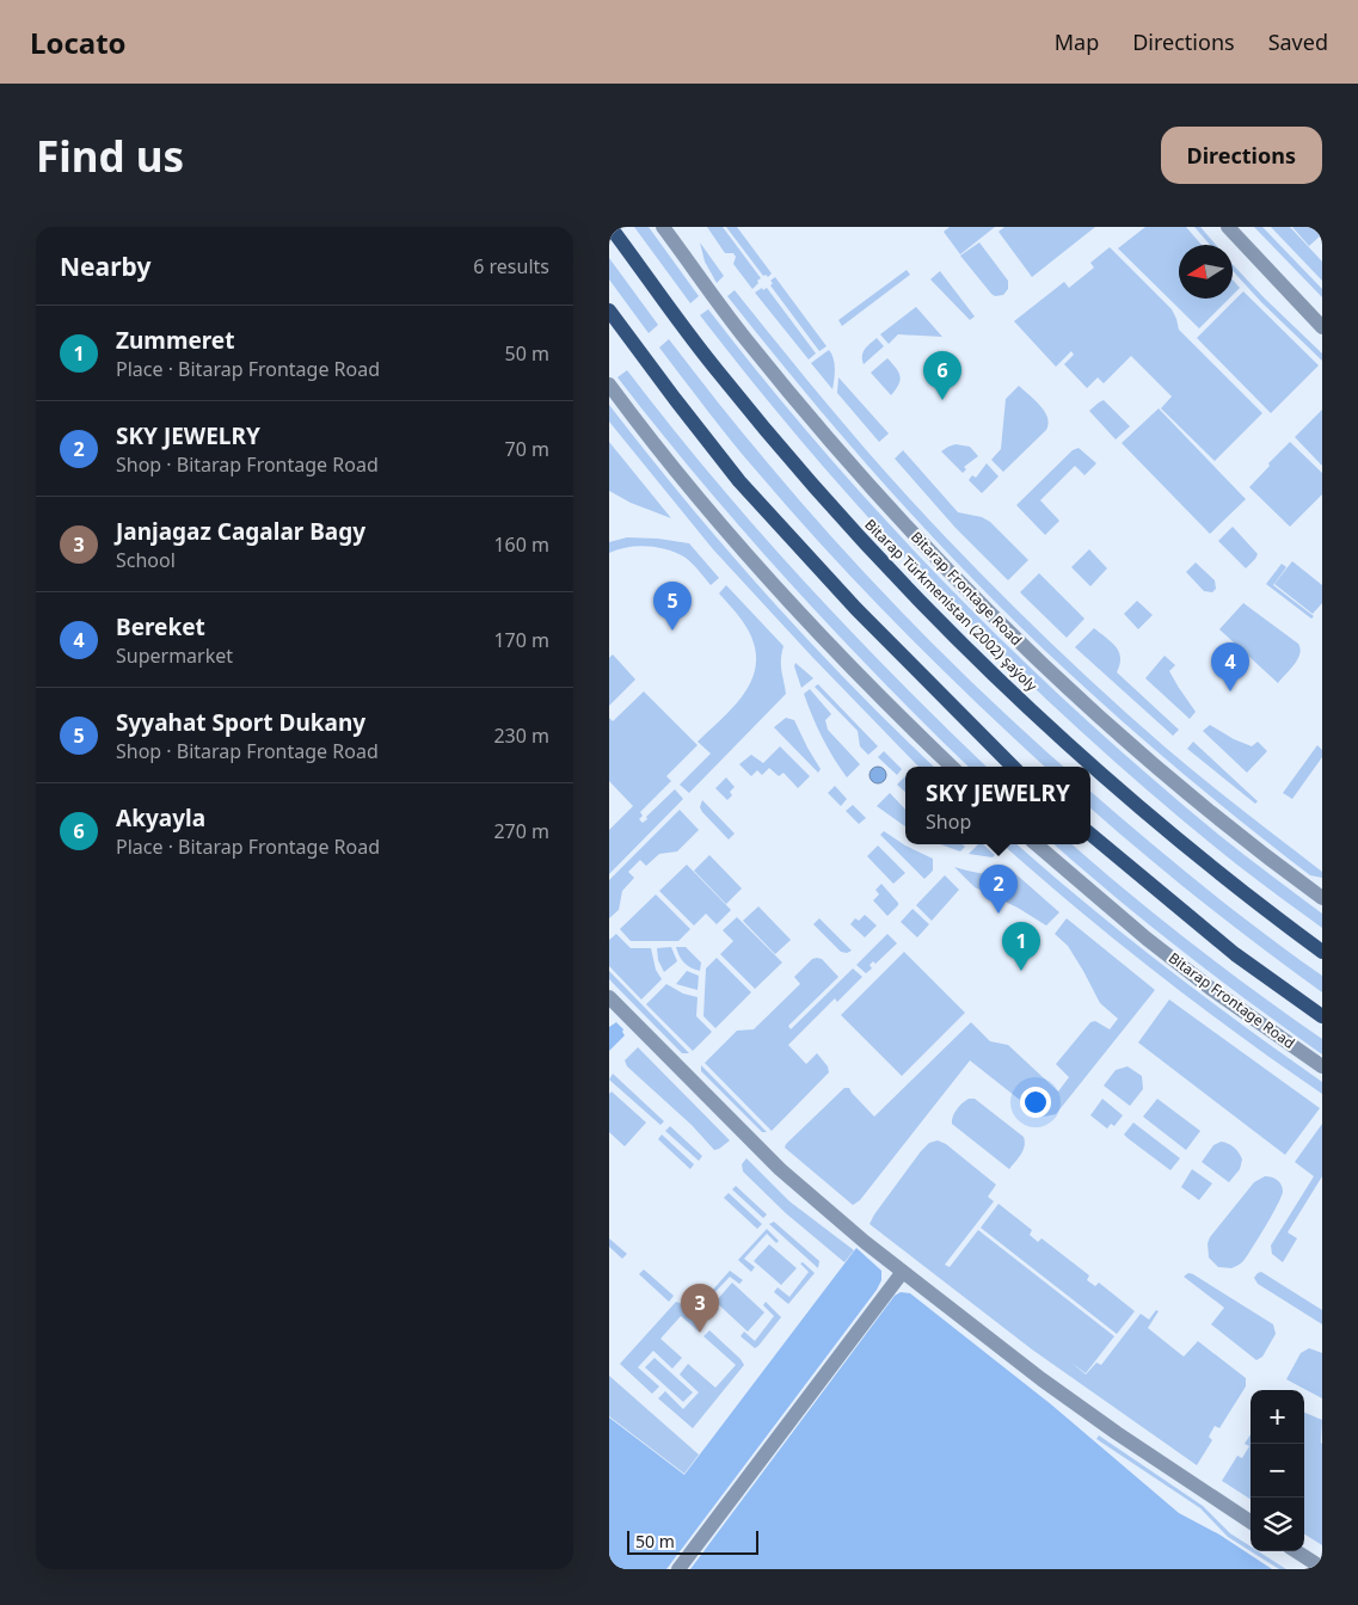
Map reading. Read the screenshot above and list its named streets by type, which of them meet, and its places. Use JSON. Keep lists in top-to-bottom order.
{
  "streets": {
    "main road": ["Bitarap Türkmenistan (2002) şaýoly"],
    "street": ["Bitarap Frontage Road"]
  },
  "scale_bar": "50 m",
  "north": "left",
  "page": {
    "header": "Locato",
    "nav": ["Map", "Directions", "Saved"],
    "buttons": "Directions",
    "title": "Find us",
    "heading": ["Nearby", "6 results"],
    "list": [
      {
        "mark": "1",
        "name": "Zummeret",
        "note": "Place · Bitarap Frontage Road",
        "value": "50 m"
      },
      {
        "mark": "2",
        "name": "SKY JEWELRY",
        "note": "Shop · Bitarap Frontage Road",
        "value": "70 m"
      },
      {
        "mark": "3",
        "name": "Janjagaz Cagalar Bagy",
        "note": "School",
        "value": "160 m"
      },
      {
        "mark": "4",
        "name": "Bereket",
        "note": "Supermarket",
        "value": "170 m"
      },
      {
        "mark": "5",
        "name": "Syyahat Sport Dukany",
        "note": "Shop · Bitarap Frontage Road",
        "value": "230 m"
      },
      {
        "mark": "6",
        "name": "Akyayla",
        "note": "Place · Bitarap Frontage Road",
        "value": "270 m"
      }
    ],
    "pins": [
      "6",
      "5",
      "4",
      "2",
      "1",
      "3"
    ],
    "popup": ["SKY JEWELRY", "Shop"],
    "map_buttons": ["+", "−"],
    "scale": "50 m"
  }
}
